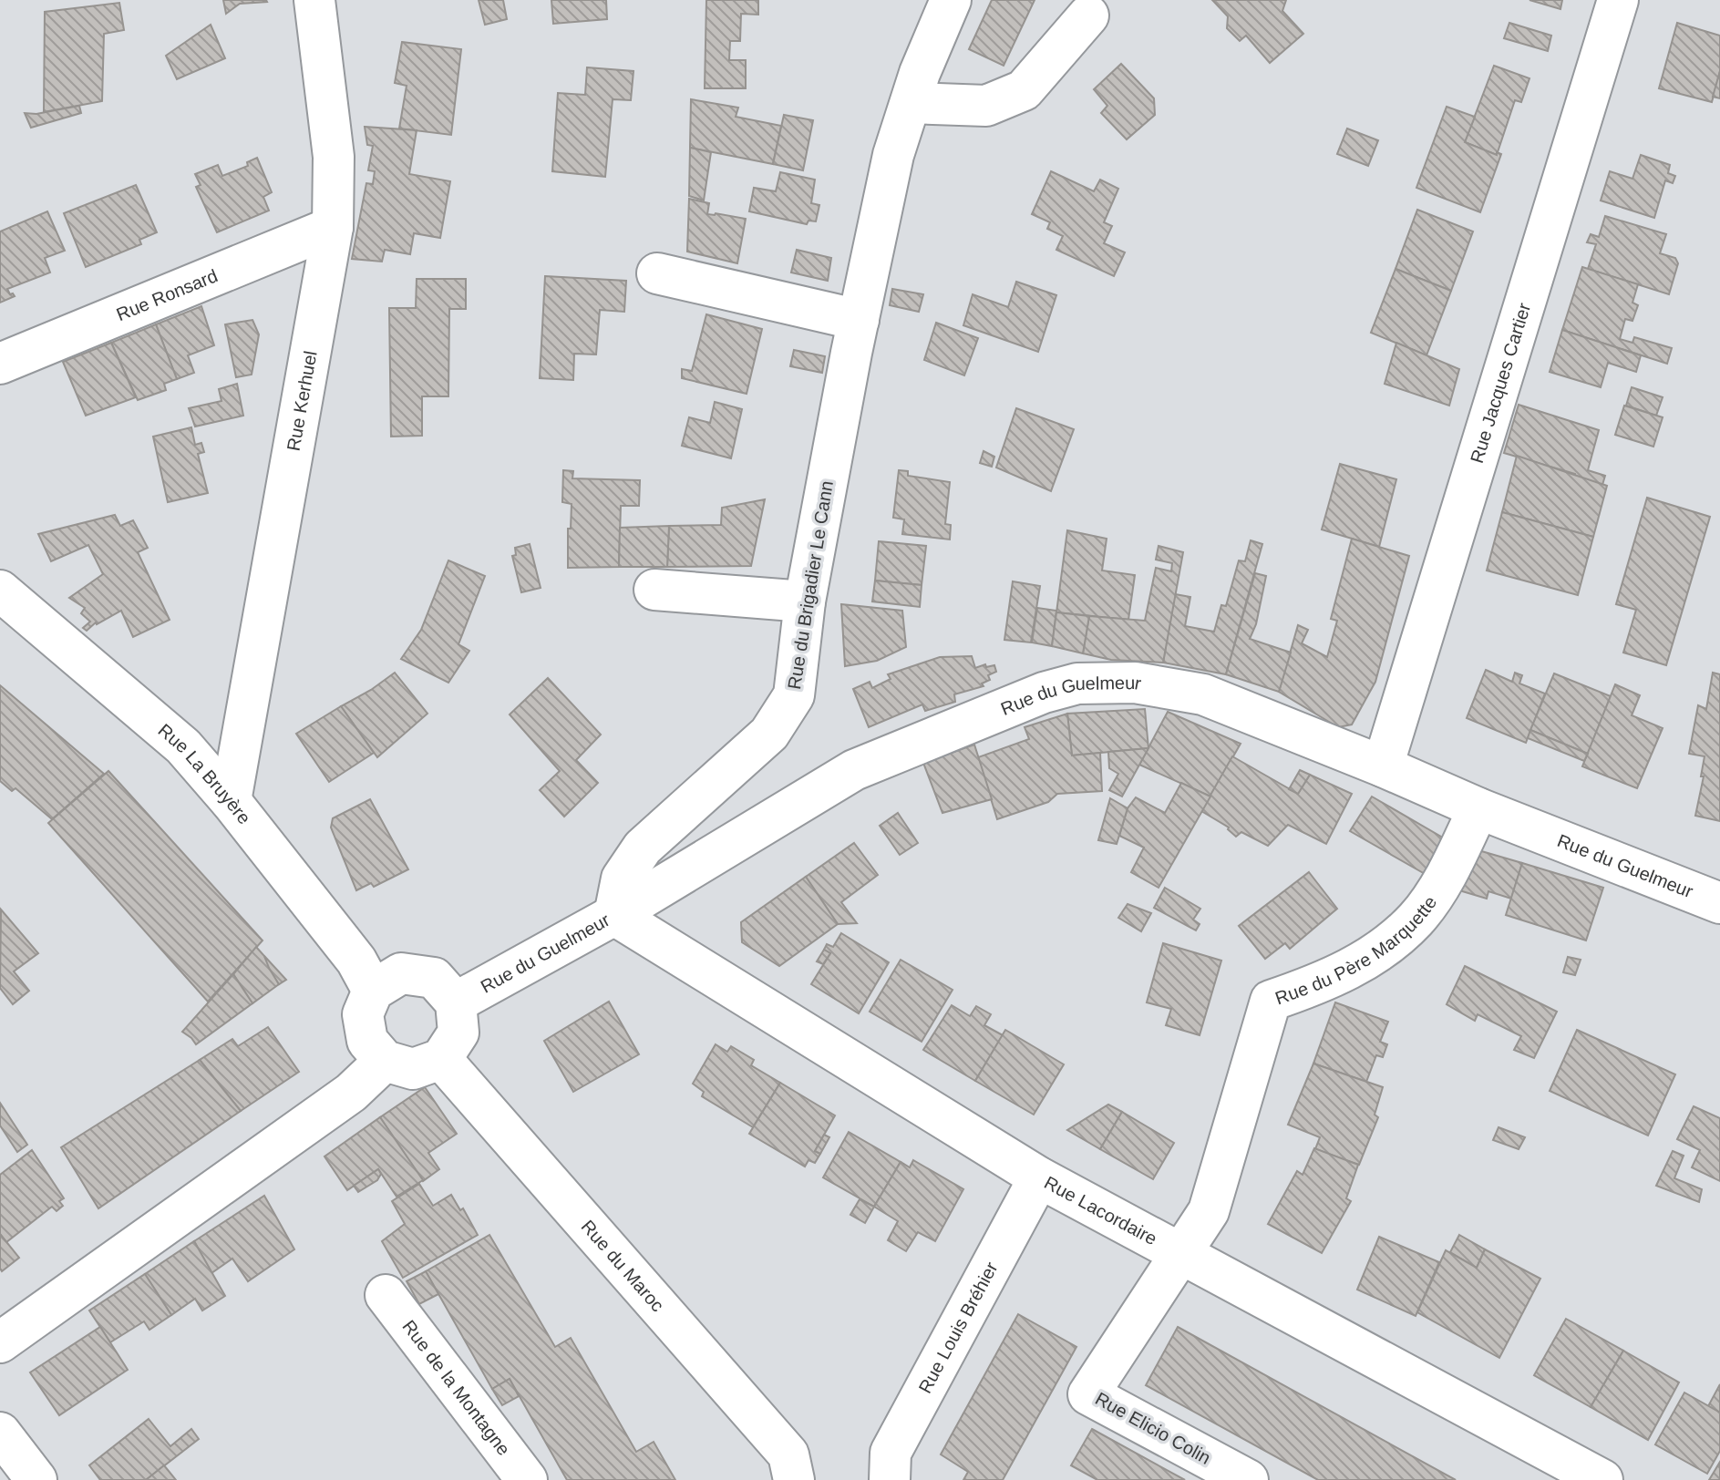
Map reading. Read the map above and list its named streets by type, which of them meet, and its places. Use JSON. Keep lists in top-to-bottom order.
{
  "streets": {
    "street": [
      "Rue Ronsard",
      "Rue Jacques Cartier",
      "Rue Kerhuel",
      "Rue du Brigadier Le Cann",
      "Rue du Guelmeur",
      "Rue La Bruyère",
      "Rue du Père Marquette",
      "Rue Lacordaire",
      "Rue du Maroc",
      "Rue Louis Bréhier",
      "Rue de la Montagne",
      "Rue Elicio Colin"
    ]
  },
  "crossings": [
    ["Rue Ronsard", "Rue Kerhuel"],
    ["Rue Jacques Cartier", "Rue du Guelmeur"],
    ["Rue Kerhuel", "Rue La Bruyère"],
    ["Rue du Brigadier Le Cann", "Rue du Guelmeur"],
    ["Rue du Brigadier Le Cann", "Rue Lacordaire"],
    ["Rue du Guelmeur", "Rue La Bruyère"],
    ["Rue du Guelmeur", "Rue du Père Marquette"],
    ["Rue du Guelmeur", "Rue Lacordaire"],
    ["Rue du Guelmeur", "Rue du Maroc"],
    ["Rue La Bruyère", "Rue du Maroc"],
    ["Rue du Père Marquette", "Rue Lacordaire"],
    ["Rue du Père Marquette", "Rue Elicio Colin"],
    ["Rue Lacordaire", "Rue Louis Bréhier"],
    ["Rue Lacordaire", "Rue Elicio Colin"]
  ]
}
